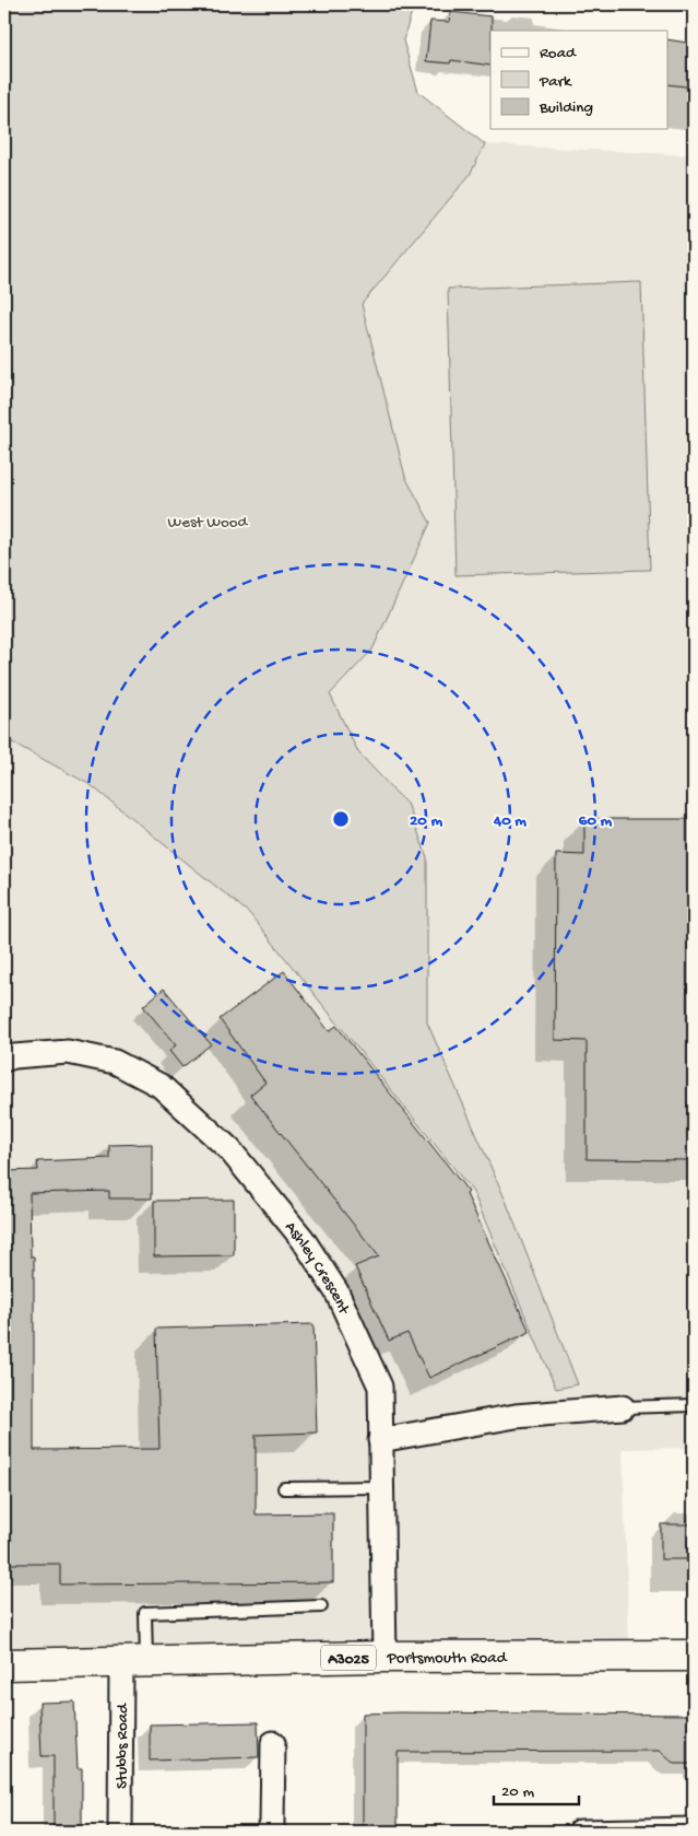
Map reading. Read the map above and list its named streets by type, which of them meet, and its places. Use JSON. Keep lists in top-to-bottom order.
{
  "streets": {
    "main road": ["Portsmouth Road", "A3025"],
    "street": ["Ashley Crescent", "Stubbs Road"]
  },
  "crossings": [
    ["Ashley Crescent", "Portsmouth Road"],
    ["Portsmouth Road", "Stubbs Road"]
  ],
  "parks": ["West Wood"],
  "legend": ["Road", "Park", "Building"],
  "scale_bar": "20 m",
  "rings": ["20 m", "40 m", "60 m"]
}
